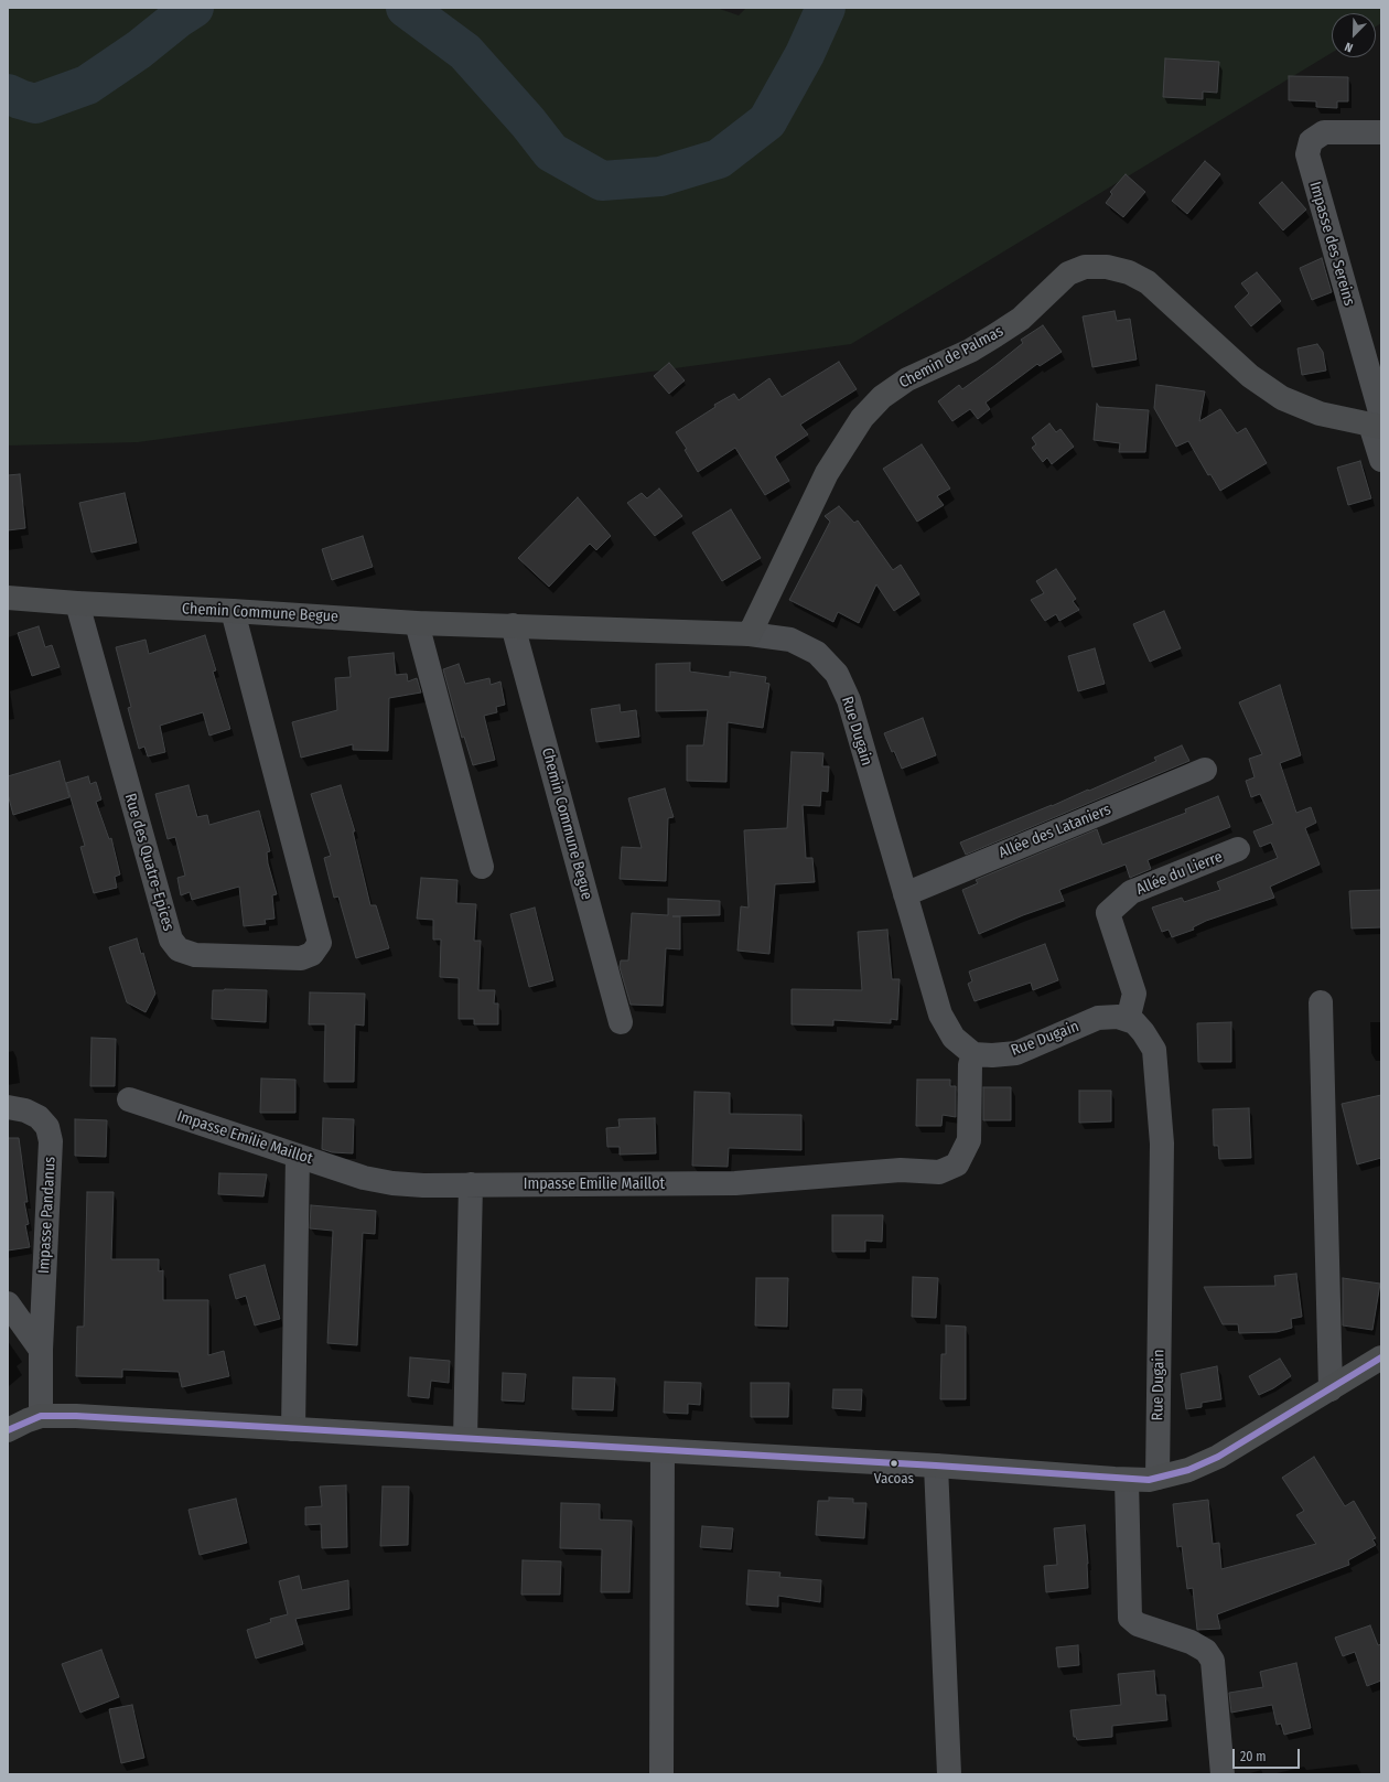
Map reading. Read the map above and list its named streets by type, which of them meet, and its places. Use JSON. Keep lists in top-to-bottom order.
{
  "streets": {
    "street": [
      "Impasse des Sereins",
      "Chemin de Palmas",
      "Chemin Commune Begue",
      "Rue Dugain",
      "Allée des Lataniers",
      "Rue des Quatre-Epices",
      "Allée du Lierre",
      "Impasse Emilie Maillot",
      "Impasse Pandanus"
    ]
  },
  "crossings": [
    ["Impasse des Sereins", "Chemin de Palmas"],
    ["Chemin de Palmas", "Chemin Commune Begue"],
    ["Chemin de Palmas", "Rue Dugain"],
    ["Chemin Commune Begue", "Rue Dugain"],
    ["Chemin Commune Begue", "Rue des Quatre-Epices"],
    ["Rue Dugain", "Allée des Lataniers"],
    ["Rue Dugain", "Allée du Lierre"],
    ["Rue Dugain", "Impasse Emilie Maillot"]
  ],
  "places": ["Vacoas"],
  "scale_bar": "20 m",
  "north": "bottom left"
}
